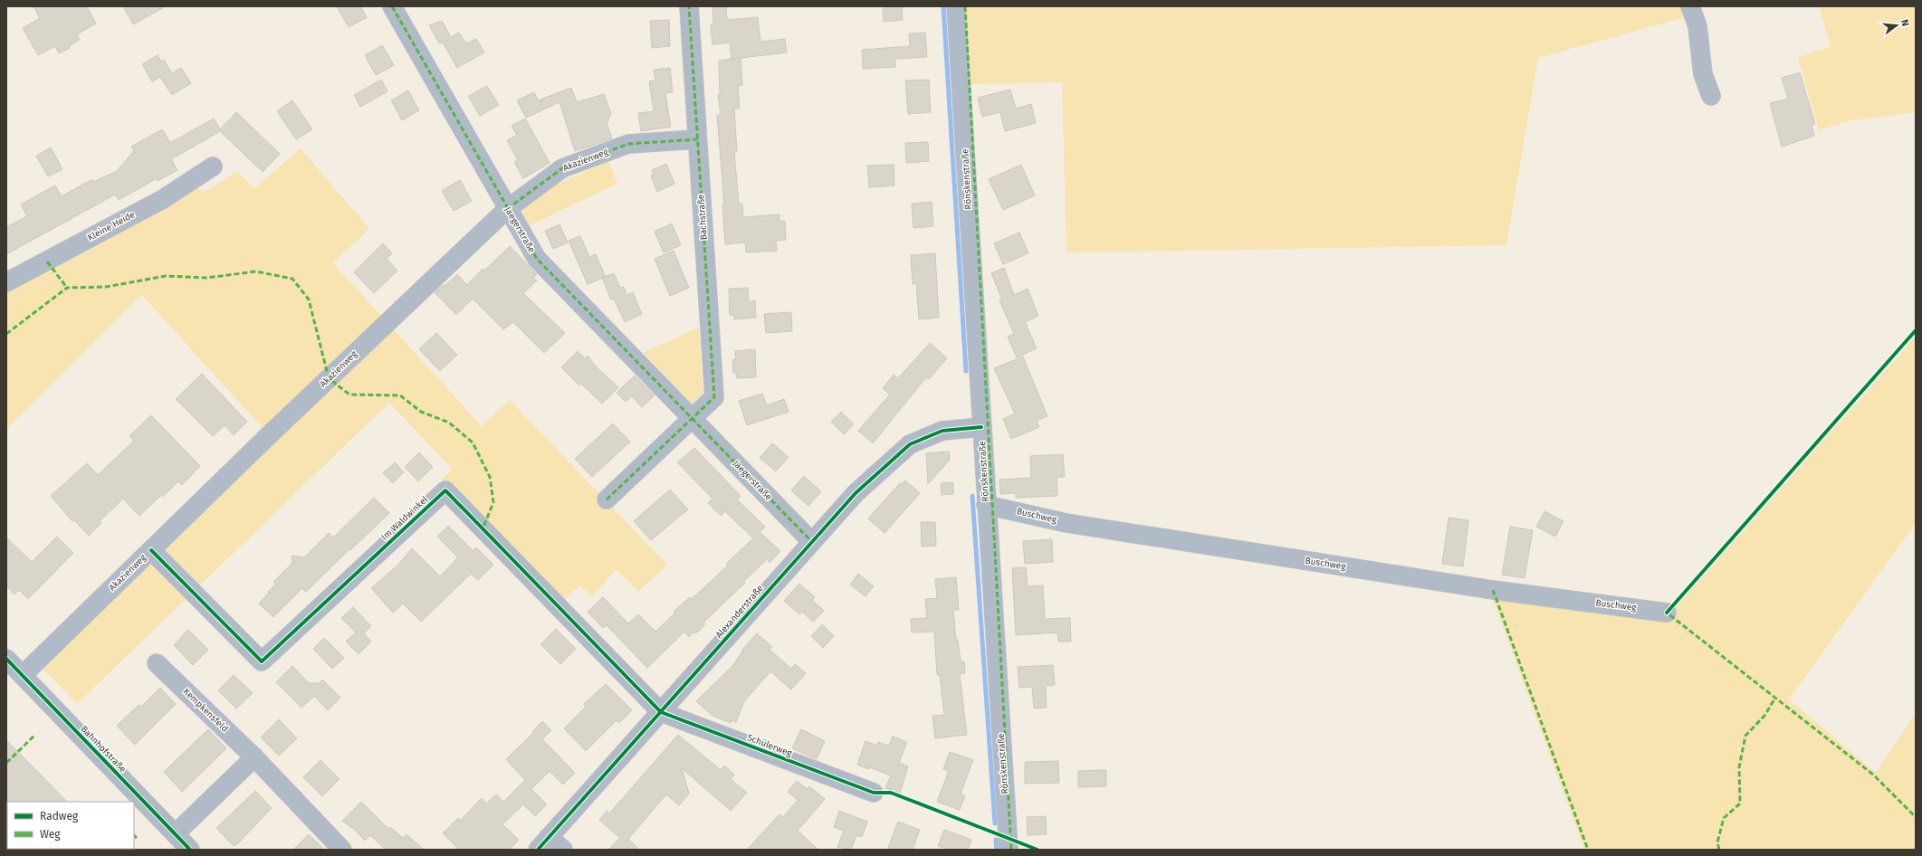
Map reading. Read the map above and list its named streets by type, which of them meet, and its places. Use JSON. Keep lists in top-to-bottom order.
{
  "streets": {
    "street": [
      "Akazienweg",
      "Rönskenstraße",
      "Bachstraße",
      "Kleine Heide",
      "Jaegerstraße",
      "Buschweg",
      "Im Waldwinkel",
      "Alexanderstraße",
      "Kempkensfeld",
      "Schülerweg",
      "Bahnhofstraße"
    ]
  },
  "crossings": [
    ["Akazienweg", "Bachstraße"],
    ["Akazienweg", "Jaegerstraße"],
    ["Akazienweg", "Im Waldwinkel"],
    ["Akazienweg", "Bahnhofstraße"],
    ["Rönskenstraße", "Buschweg"],
    ["Rönskenstraße", "Alexanderstraße"],
    ["Bachstraße", "Jaegerstraße"],
    ["Jaegerstraße", "Alexanderstraße"],
    ["Im Waldwinkel", "Alexanderstraße"],
    ["Im Waldwinkel", "Schülerweg"],
    ["Alexanderstraße", "Schülerweg"]
  ],
  "legend": ["Radweg", "Weg"],
  "north": "right"
}
